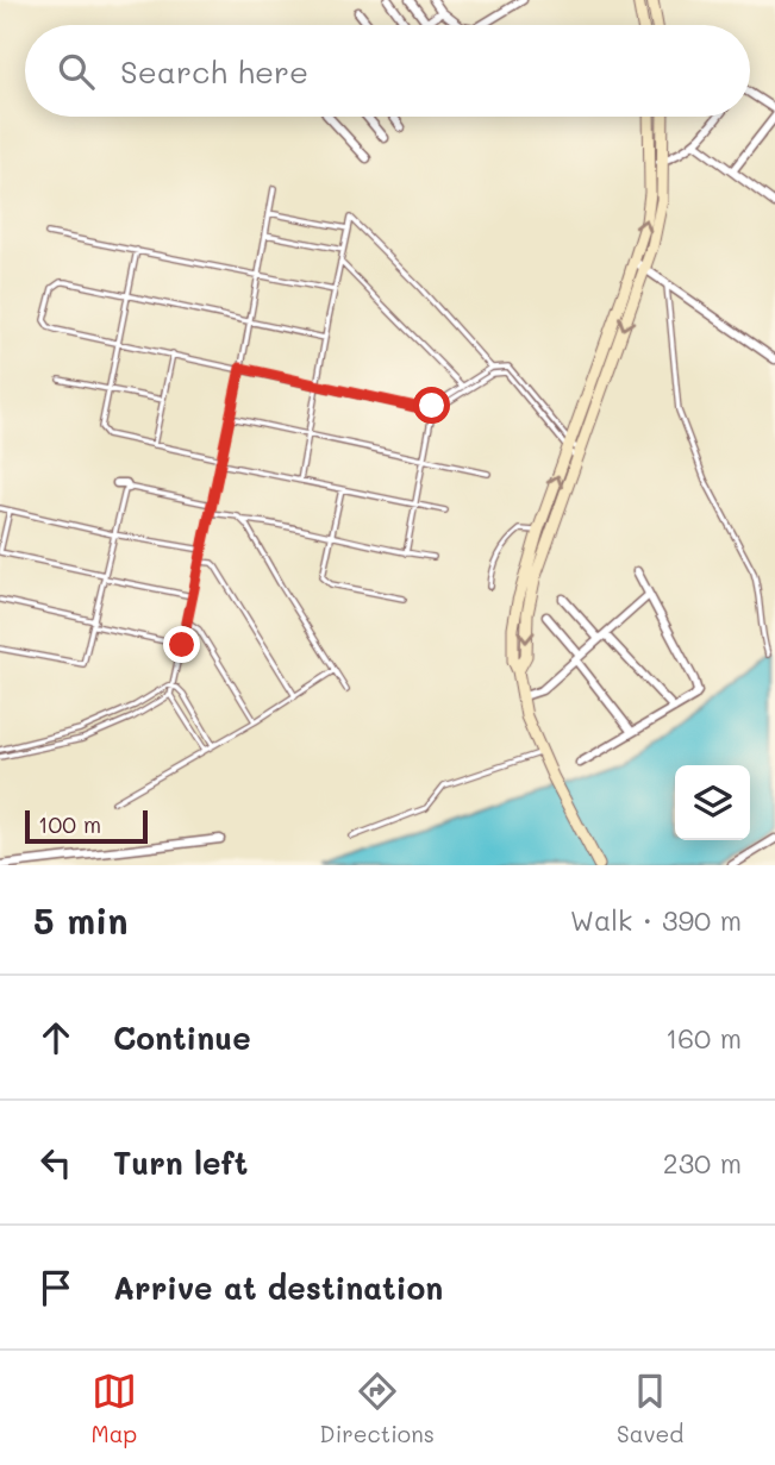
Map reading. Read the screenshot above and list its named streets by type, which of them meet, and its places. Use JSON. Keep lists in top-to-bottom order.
{
  "scale_bar": "100 m",
  "page": {
    "search": "Search here",
    "scale": "100 m",
    "heading": ["5 min", "Walk · 390 m"],
    "list": [
      ["Continue", "160 m"],
      ["Turn left", "230 m"],
      "Arrive at destination"
    ],
    "nav": ["Map", "Directions", "Saved"]
  }
}
